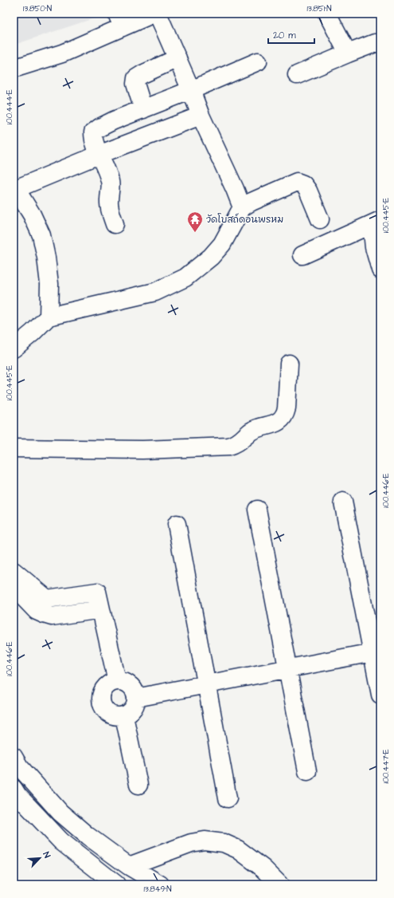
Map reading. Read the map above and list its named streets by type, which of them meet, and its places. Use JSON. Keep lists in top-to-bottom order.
{
  "places": {
    "temple": ["วัดโบสถ์ดอนพรหม"]
  },
  "scale_bar": "20 m",
  "north": "top right",
  "coordinates": [
    "13.850°N",
    "13.851°N",
    "100.444°E",
    "100.445°E",
    "100.446°E",
    "100.447°E",
    "13.849°N"
  ]
}
